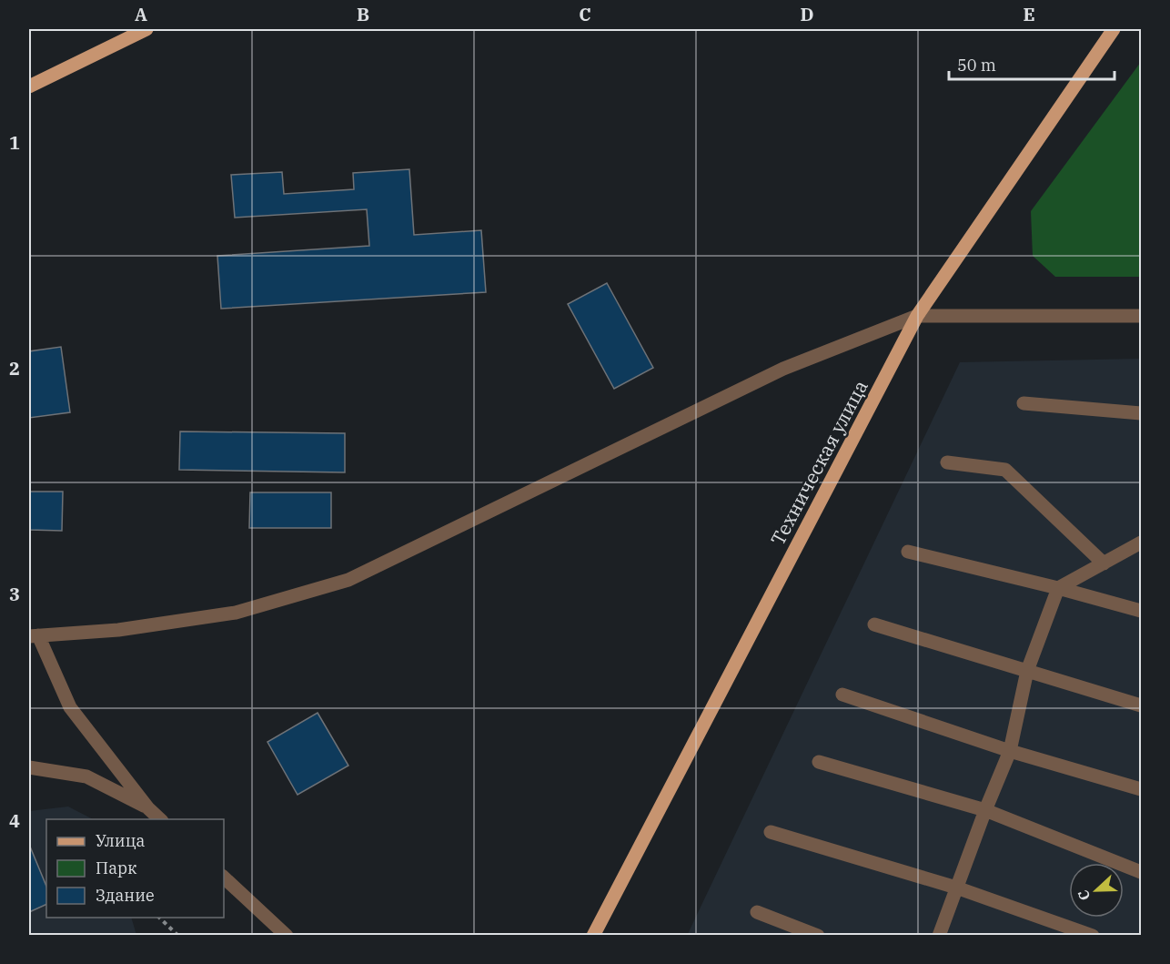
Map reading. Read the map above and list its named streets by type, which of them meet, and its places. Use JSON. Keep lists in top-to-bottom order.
{
  "streets": {
    "main road": ["Техническая улица"]
  },
  "legend": ["Улица", "Парк", "Здание"],
  "scale_bar": "50 m",
  "north": "left",
  "grid": {
    "columns": [
      "A",
      "B",
      "C",
      "D",
      "E"
    ],
    "rows": [
      "1",
      "2",
      "3",
      "4"
    ]
  }
}
